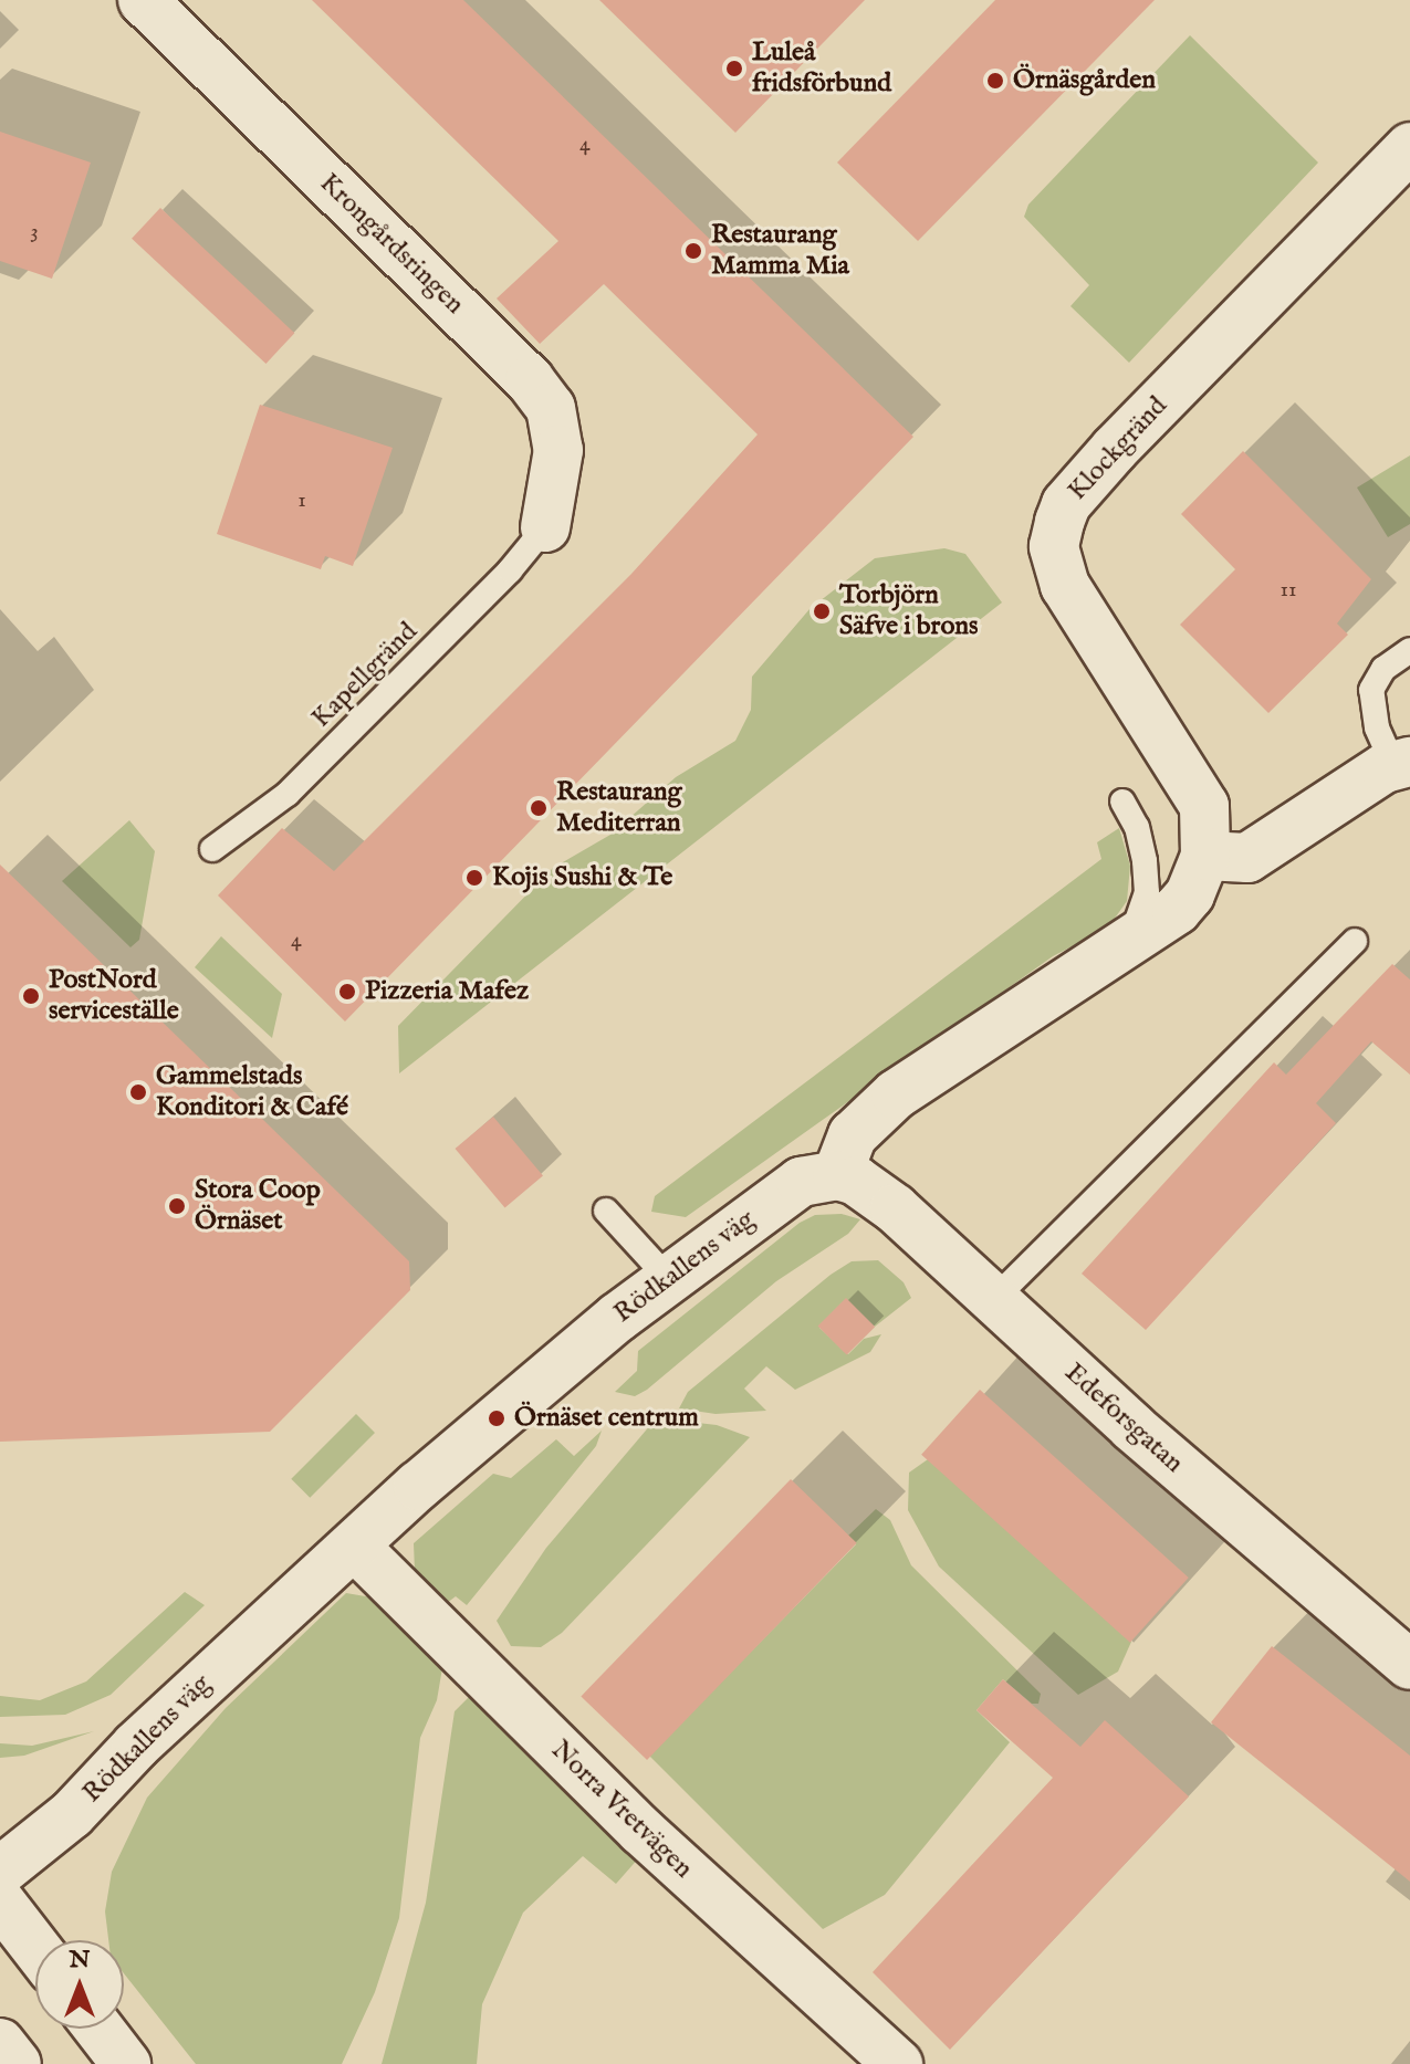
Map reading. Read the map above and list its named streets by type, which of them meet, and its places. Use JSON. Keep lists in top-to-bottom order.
{
  "streets": {
    "street": [
      "Krongårdsringen",
      "Klockgränd",
      "Rödkallens väg",
      "Edeforsgatan",
      "Norra Vretvägen"
    ],
    "lane": ["Kapellgränd"]
  },
  "crossings": [
    ["Krongårdsringen", "Kapellgränd"],
    ["Rödkallens väg", "Edeforsgatan"],
    ["Rödkallens väg", "Norra Vretvägen"]
  ],
  "places": [
    "Luleå fridsförbund",
    "Örnäsgården",
    "Restaurang Mamma Mia",
    "Torbjörn Säfve i brons",
    "Restaurang Mediterran",
    "Kojis Sushi & Te",
    "Pizzeria Mafez",
    "PostNord serviceställe",
    "Gammelstads Konditori & Café",
    "Stora Coop Örnäset",
    "Örnäset centrum"
  ],
  "house_numbers": [
    "4",
    "3",
    "1",
    "11",
    "4"
  ],
  "north": "top"
}
